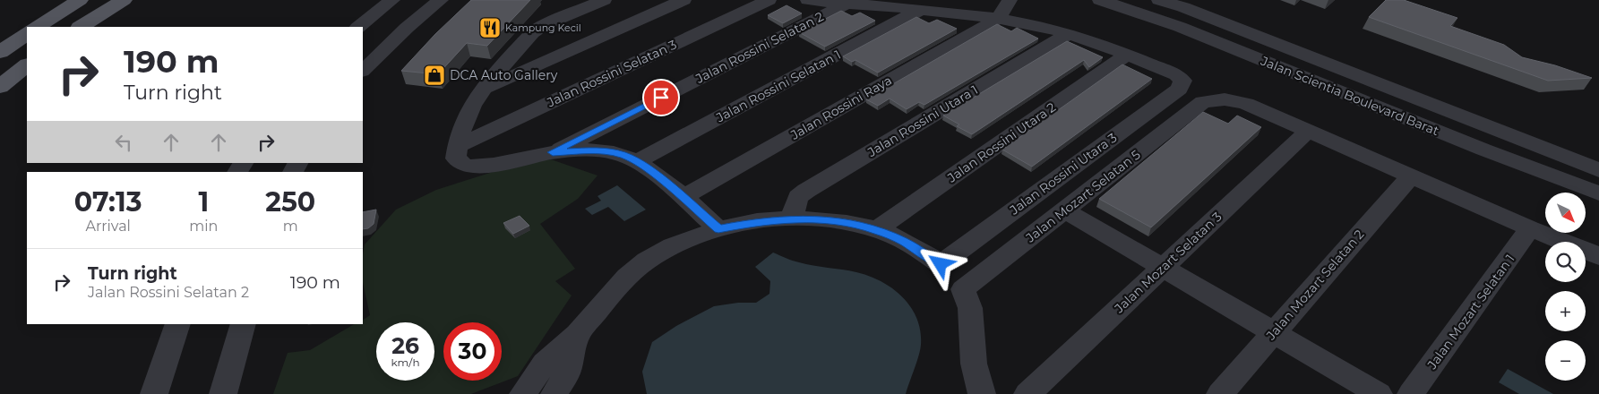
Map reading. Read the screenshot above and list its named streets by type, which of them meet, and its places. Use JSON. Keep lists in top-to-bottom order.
{
  "streets": {
    "street": [
      "Jalan Rossini Selatan 2",
      "Jalan Rossini Selatan 3",
      "Jalan Rossini Selatan 1",
      "Jalan Scientia Boulevard Barat",
      "Jalan Rossini Raya",
      "Jalan Rossini Utara 1",
      "Jalan Rossini Utara 2",
      "Jalan Rossini Utara 3",
      "Jalan Mozart Selatan 5",
      "Jalan Mozart Selatan 3",
      "Jalan Mozart Selatan 2",
      "Jalan Mozart Selatan 1"
    ]
  },
  "crossings": [
    ["Jalan Rossini Utara 2", "Jalan Rossini Utara 3"],
    ["Jalan Mozart Selatan 5", "Jalan Mozart Selatan 3"]
  ],
  "places": {
    "restaurant": ["Kampung Kecil"],
    "shop": ["DCA Auto Gallery"]
  },
  "north": "bottom right",
  "page": {
    "turn": ["190 m", "Turn right"],
    "eta": [
      "07:13",
      "Arrival",
      "1",
      "min",
      "250",
      "m"
    ],
    "map_buttons": ["+", "−"],
    "list": [
      {
        "name": "Turn right",
        "note": "Jalan Rossini Selatan 2",
        "value": "190 m"
      }
    ],
    "speed": "26 km/h",
    "limit": "30"
  }
}
